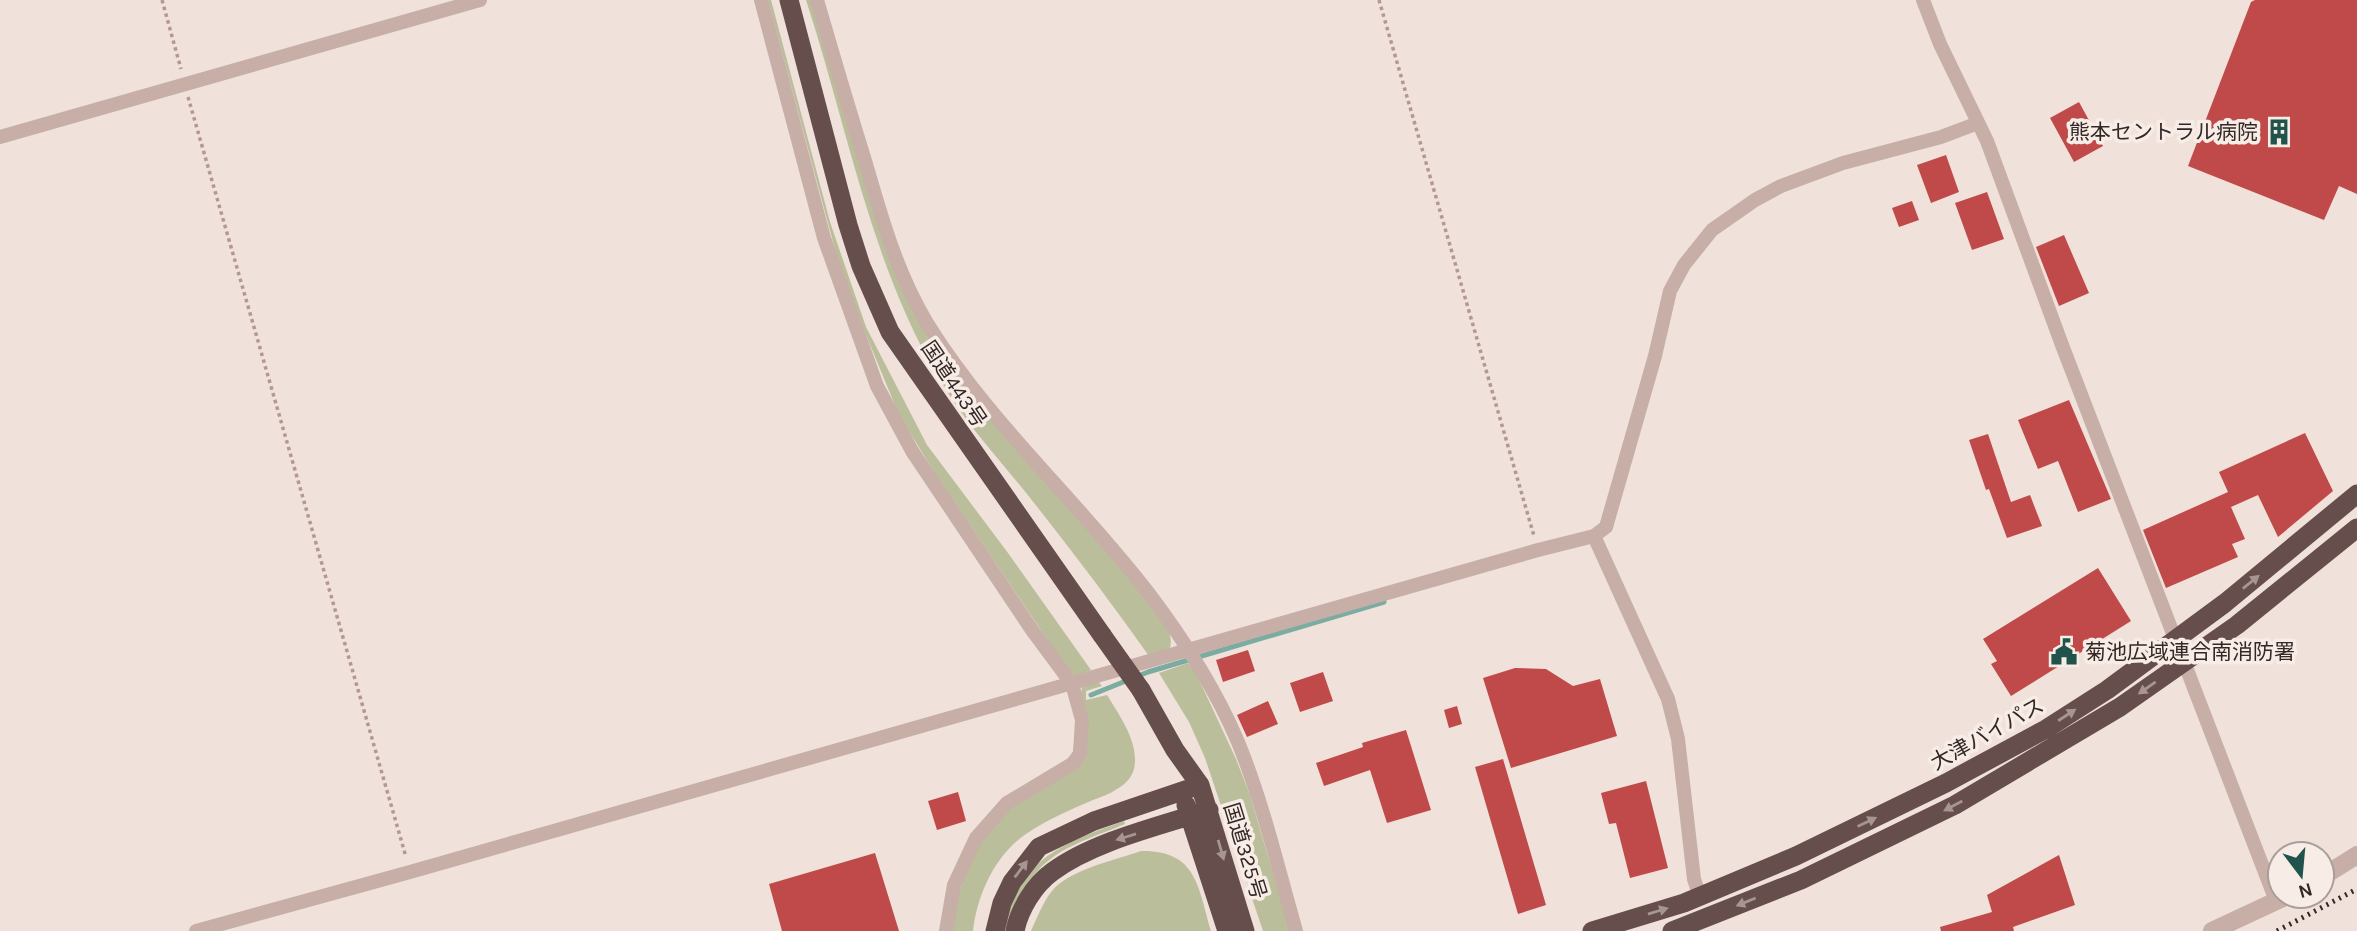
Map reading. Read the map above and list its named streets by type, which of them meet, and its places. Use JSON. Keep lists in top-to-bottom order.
{
  "streets": {
    "highway": ["国道443号", "大津バイパス", "国道325号"]
  },
  "crossings": [
    ["国道443号", "国道325号"]
  ],
  "places": {
    "building": ["熊本セントラル病院"],
    "public building": ["菊池広域連合南消防署"]
  },
  "north": "bottom"
}
